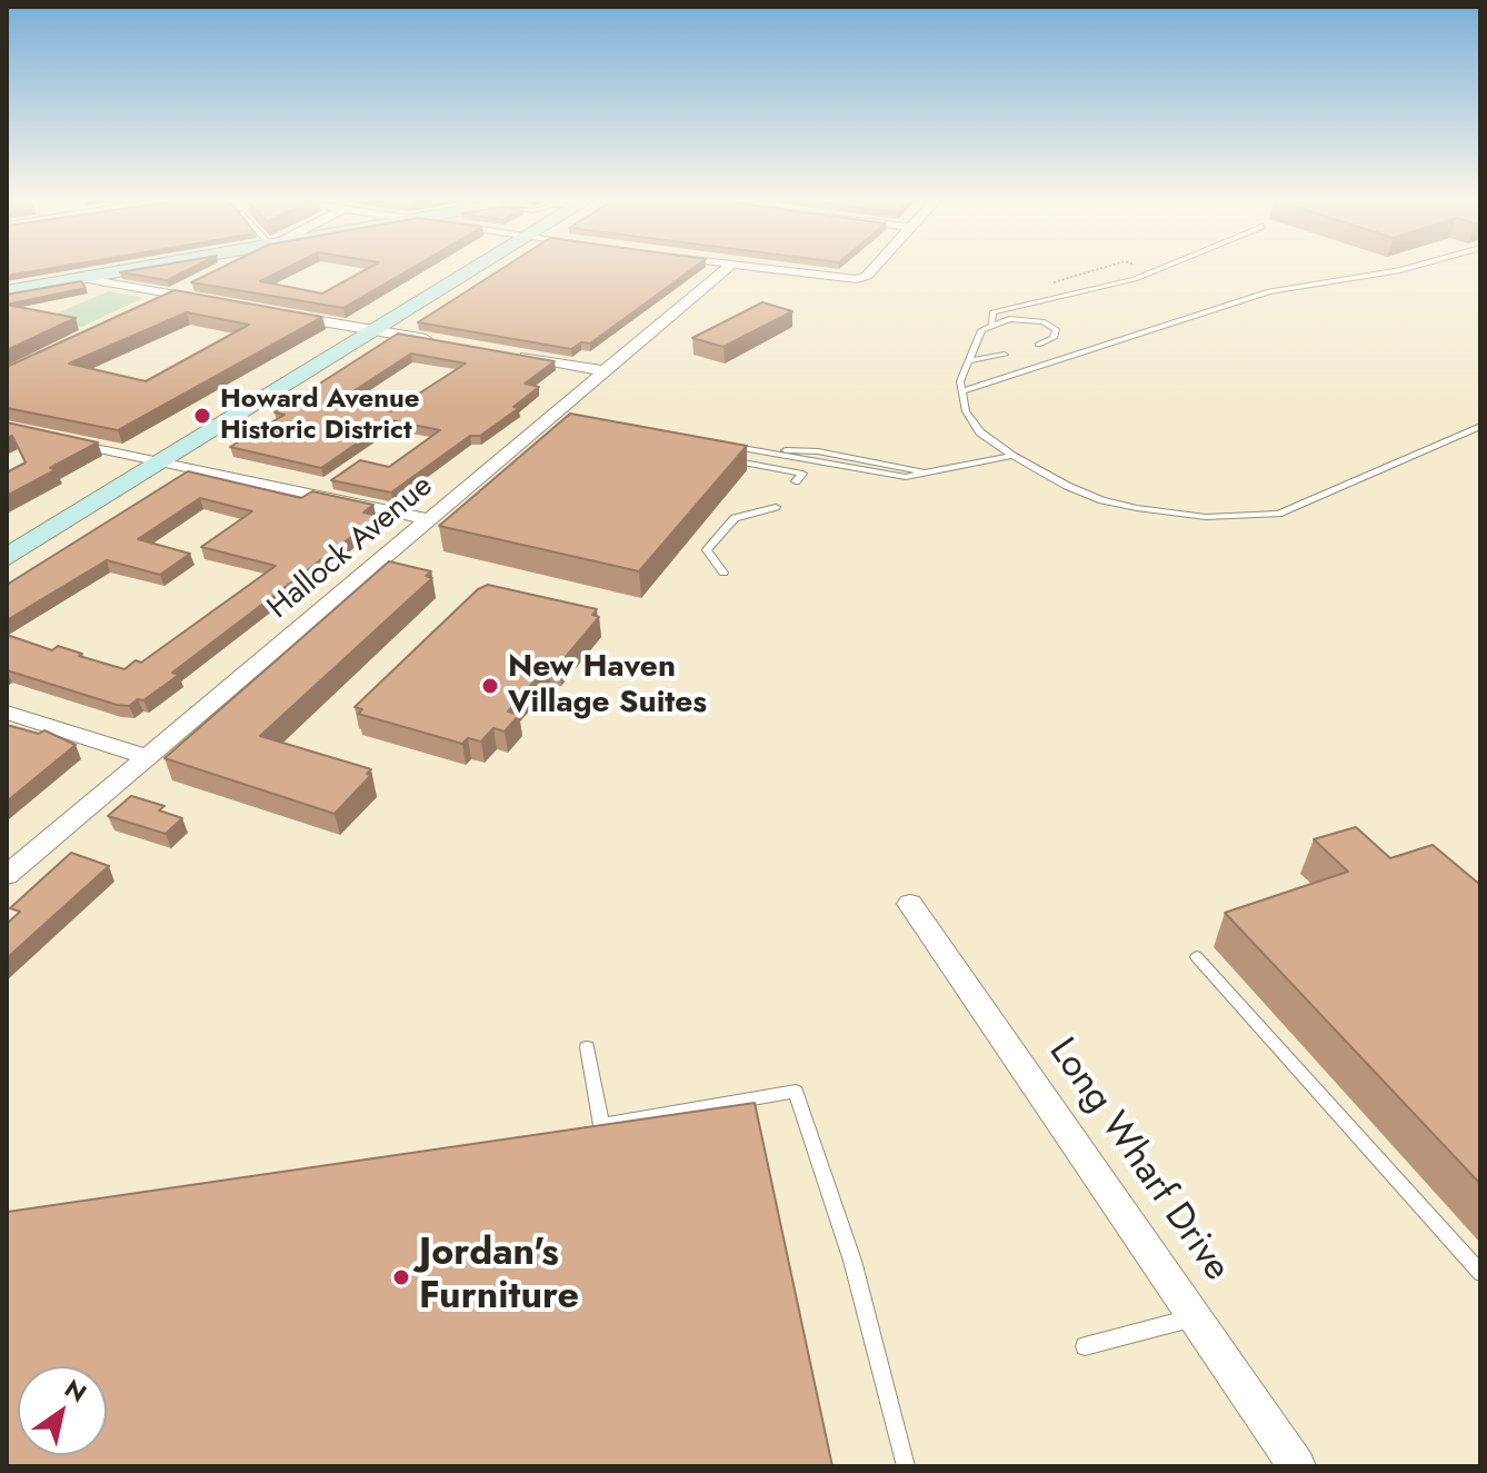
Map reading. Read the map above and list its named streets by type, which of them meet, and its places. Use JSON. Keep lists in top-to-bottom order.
{
  "streets": {
    "street": ["Hallock Avenue", "Long Wharf Drive"]
  },
  "places": ["Howard Avenue Historic District", "New Haven Village Suites", "Jordan's Furniture"],
  "north": "top right"
}
